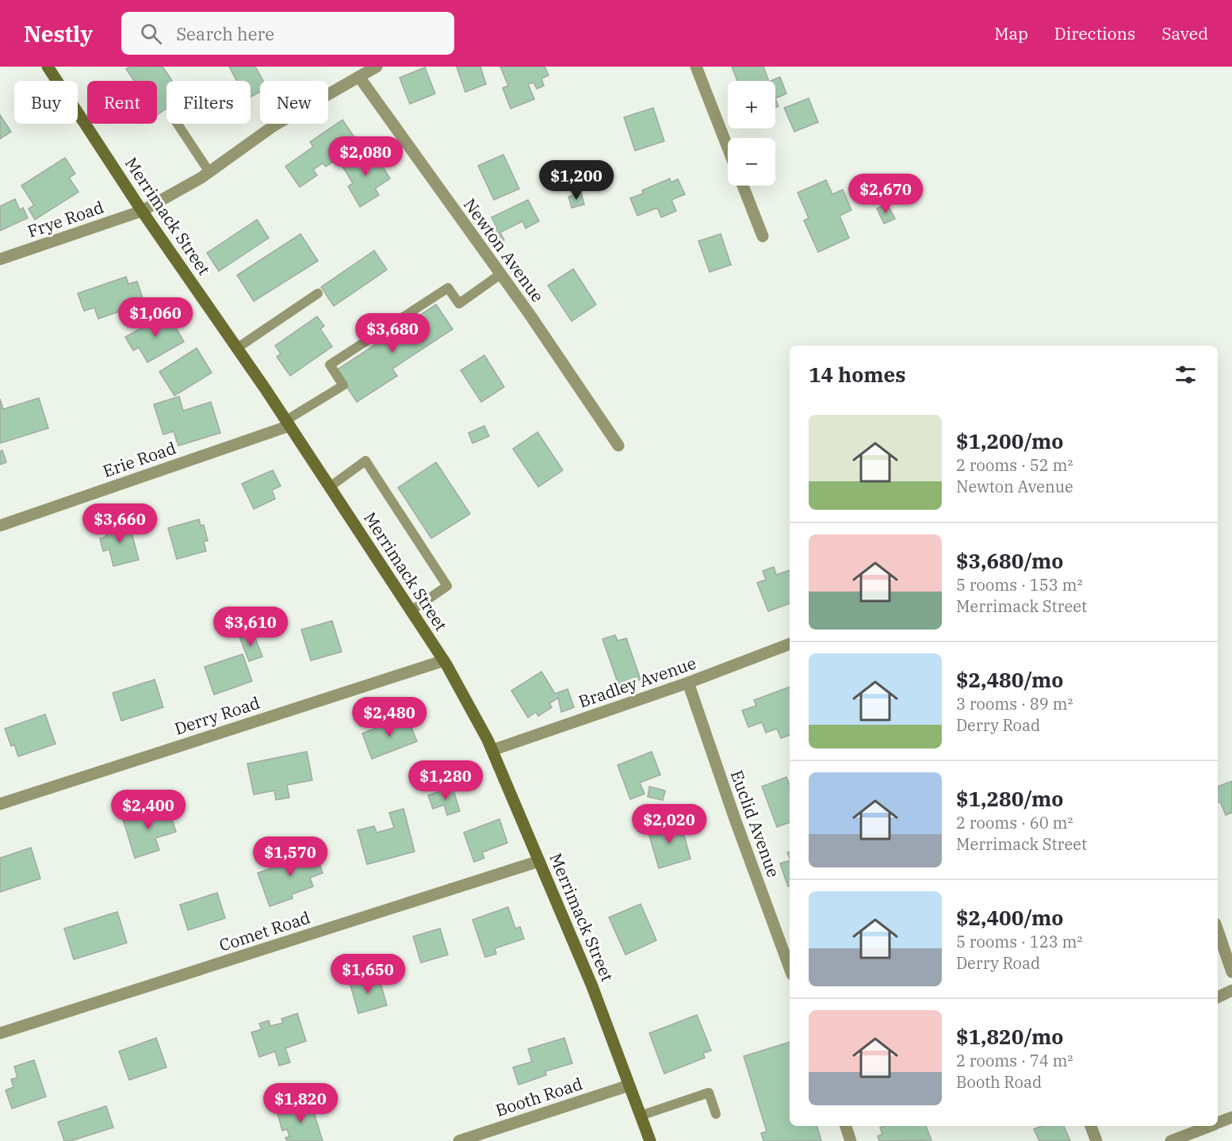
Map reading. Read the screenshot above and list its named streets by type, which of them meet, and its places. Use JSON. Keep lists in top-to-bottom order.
{
  "streets": {
    "main road": ["Merrimack Street"],
    "street": [
      "Frye Road",
      "Newton Avenue",
      "Erie Road",
      "Bradley Avenue",
      "Derry Road",
      "Euclid Avenue",
      "Comet Road",
      "Booth Road"
    ]
  },
  "crossings": [
    ["Merrimack Street", "Frye Road"],
    ["Merrimack Street", "Erie Road"],
    ["Merrimack Street", "Bradley Avenue"],
    ["Merrimack Street", "Derry Road"],
    ["Merrimack Street", "Comet Road"],
    ["Merrimack Street", "Booth Road"],
    ["Frye Road", "Newton Avenue"],
    ["Bradley Avenue", "Euclid Avenue"]
  ],
  "page": {
    "header": "Nestly",
    "search": "Search here",
    "nav": ["Map", "Directions", "Saved"],
    "map_buttons": ["+", "−"],
    "chip": [
      "Buy",
      "Rent",
      "Filters",
      "New"
    ],
    "price": [
      "$2,080",
      "$1,200",
      "$2,670",
      "$1,060",
      "$3,680",
      "$3,660",
      "$3,610",
      "$2,480",
      "$1,280",
      "$2,400",
      "$2,020",
      "$1,570",
      "$1,650",
      "$1,820"
    ],
    "heading": "14 homes",
    "list": [
      {
        "name": "$1,200/mo",
        "note": "2 rooms · 52 m² · Newton Avenue"
      },
      {
        "name": "$3,680/mo",
        "note": "5 rooms · 153 m² · Merrimack Street"
      },
      {
        "name": "$2,480/mo",
        "note": "3 rooms · 89 m² · Derry Road"
      },
      {
        "name": "$1,280/mo",
        "note": "2 rooms · 60 m² · Merrimack Street"
      },
      {
        "name": "$2,400/mo",
        "note": "5 rooms · 123 m² · Derry Road"
      },
      {
        "name": "$1,820/mo",
        "note": "2 rooms · 74 m² · Booth Road"
      }
    ]
  }
}
